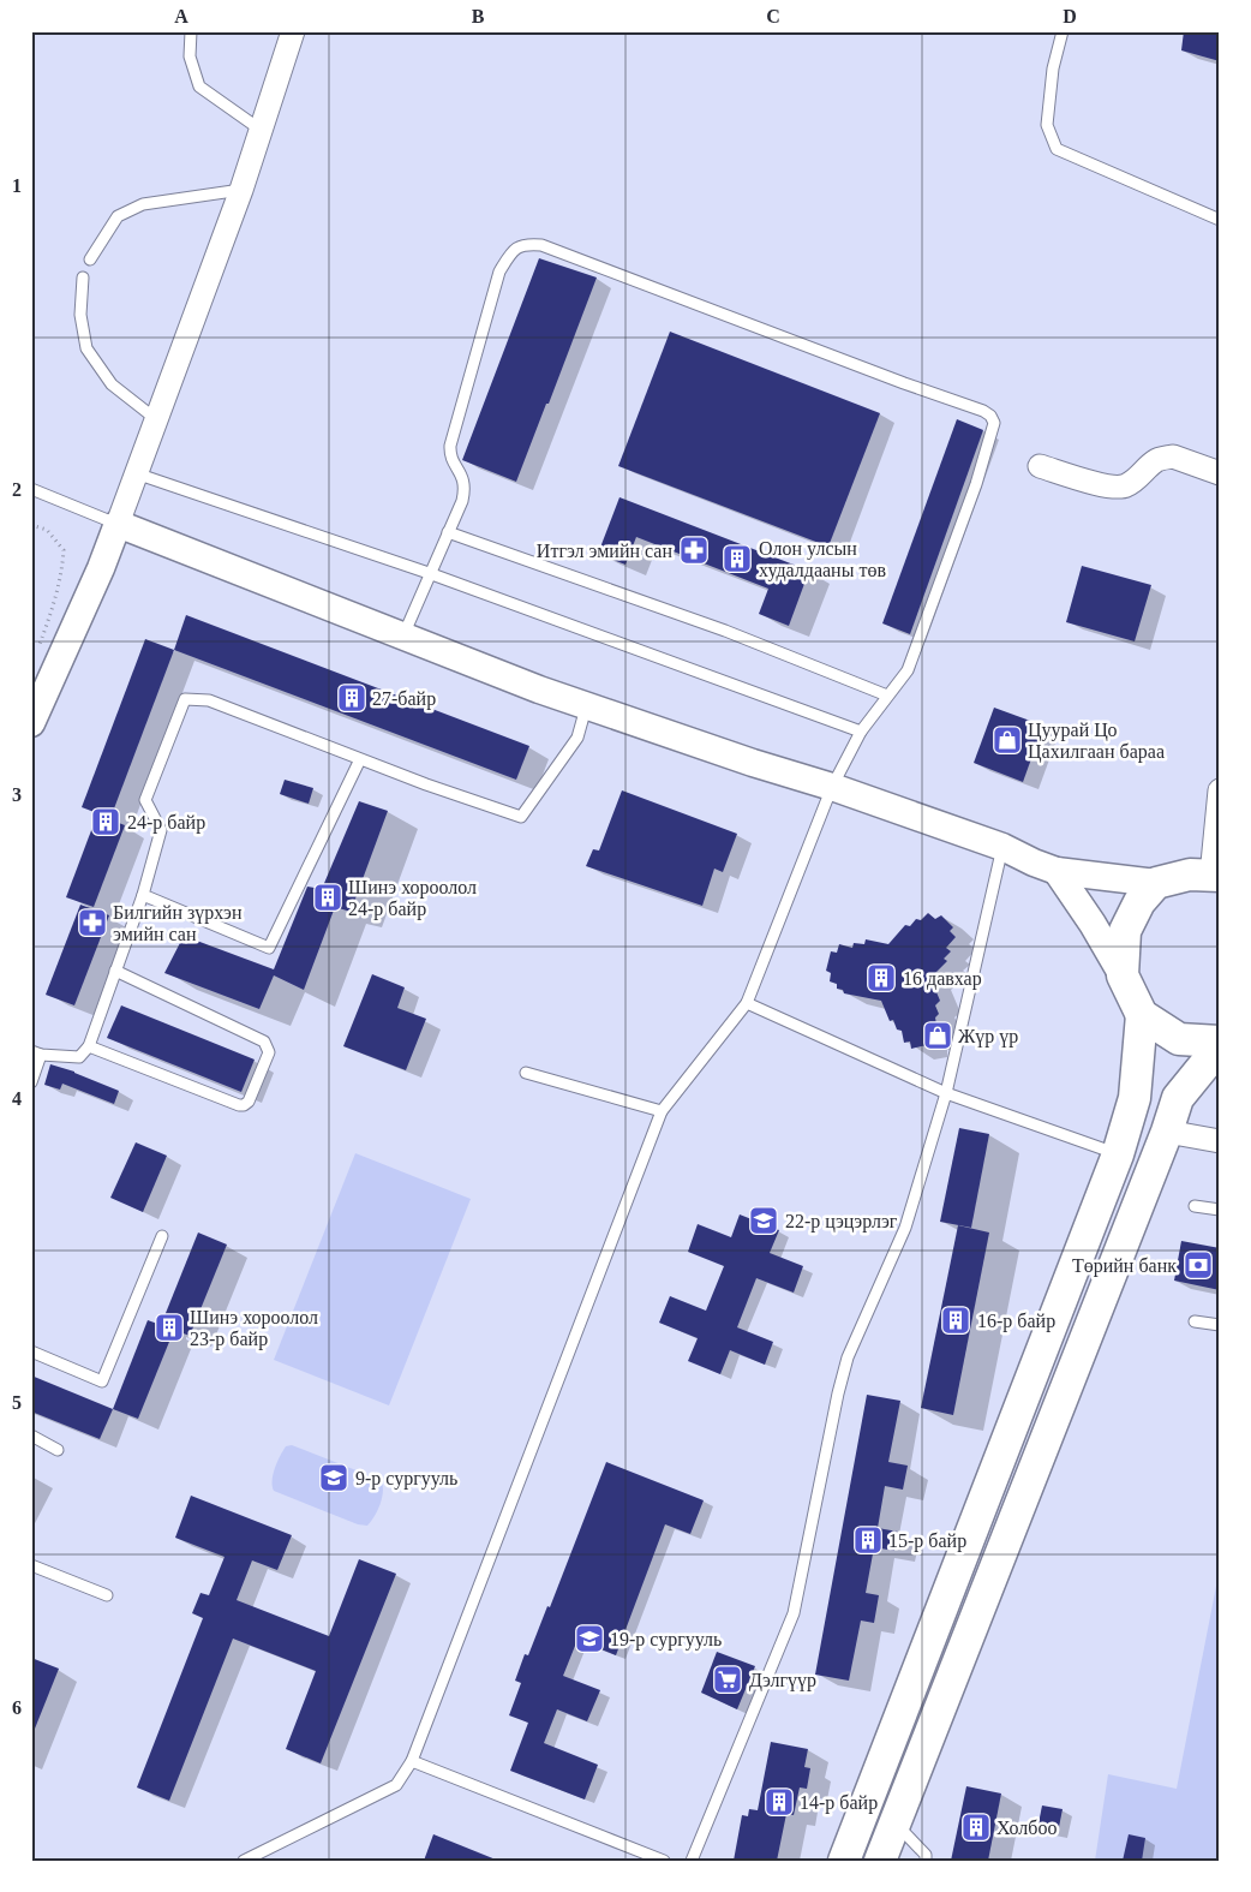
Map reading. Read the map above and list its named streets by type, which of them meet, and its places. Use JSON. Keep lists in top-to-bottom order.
{
  "places": {
    "pharmacy": ["Итгэл эмийн сан", "Билгийн зүрхэн эмийн сан"],
    "building": [
      "Олон улсын худалдааны төв",
      "27-байр",
      "24-р байр",
      "Шинэ хороолол 24-р байр",
      "16 давхар",
      "16-р байр",
      "Шинэ хороолол 23-р байр",
      "15-р байр",
      "14-р байр",
      "Холбоо"
    ],
    "shop": ["Цуурай Цо Цахилгаан бараа", "Жүр үр"],
    "school or university": ["22-р цэцэрлэг", "9-р сургууль", "19-р сургууль"],
    "bank": ["Төрийн банк"],
    "supermarket": ["Дэлгүүр"]
  },
  "grid": {
    "columns": [
      "A",
      "B",
      "C",
      "D"
    ],
    "rows": [
      "1",
      "2",
      "3",
      "4",
      "5",
      "6"
    ]
  }
}
